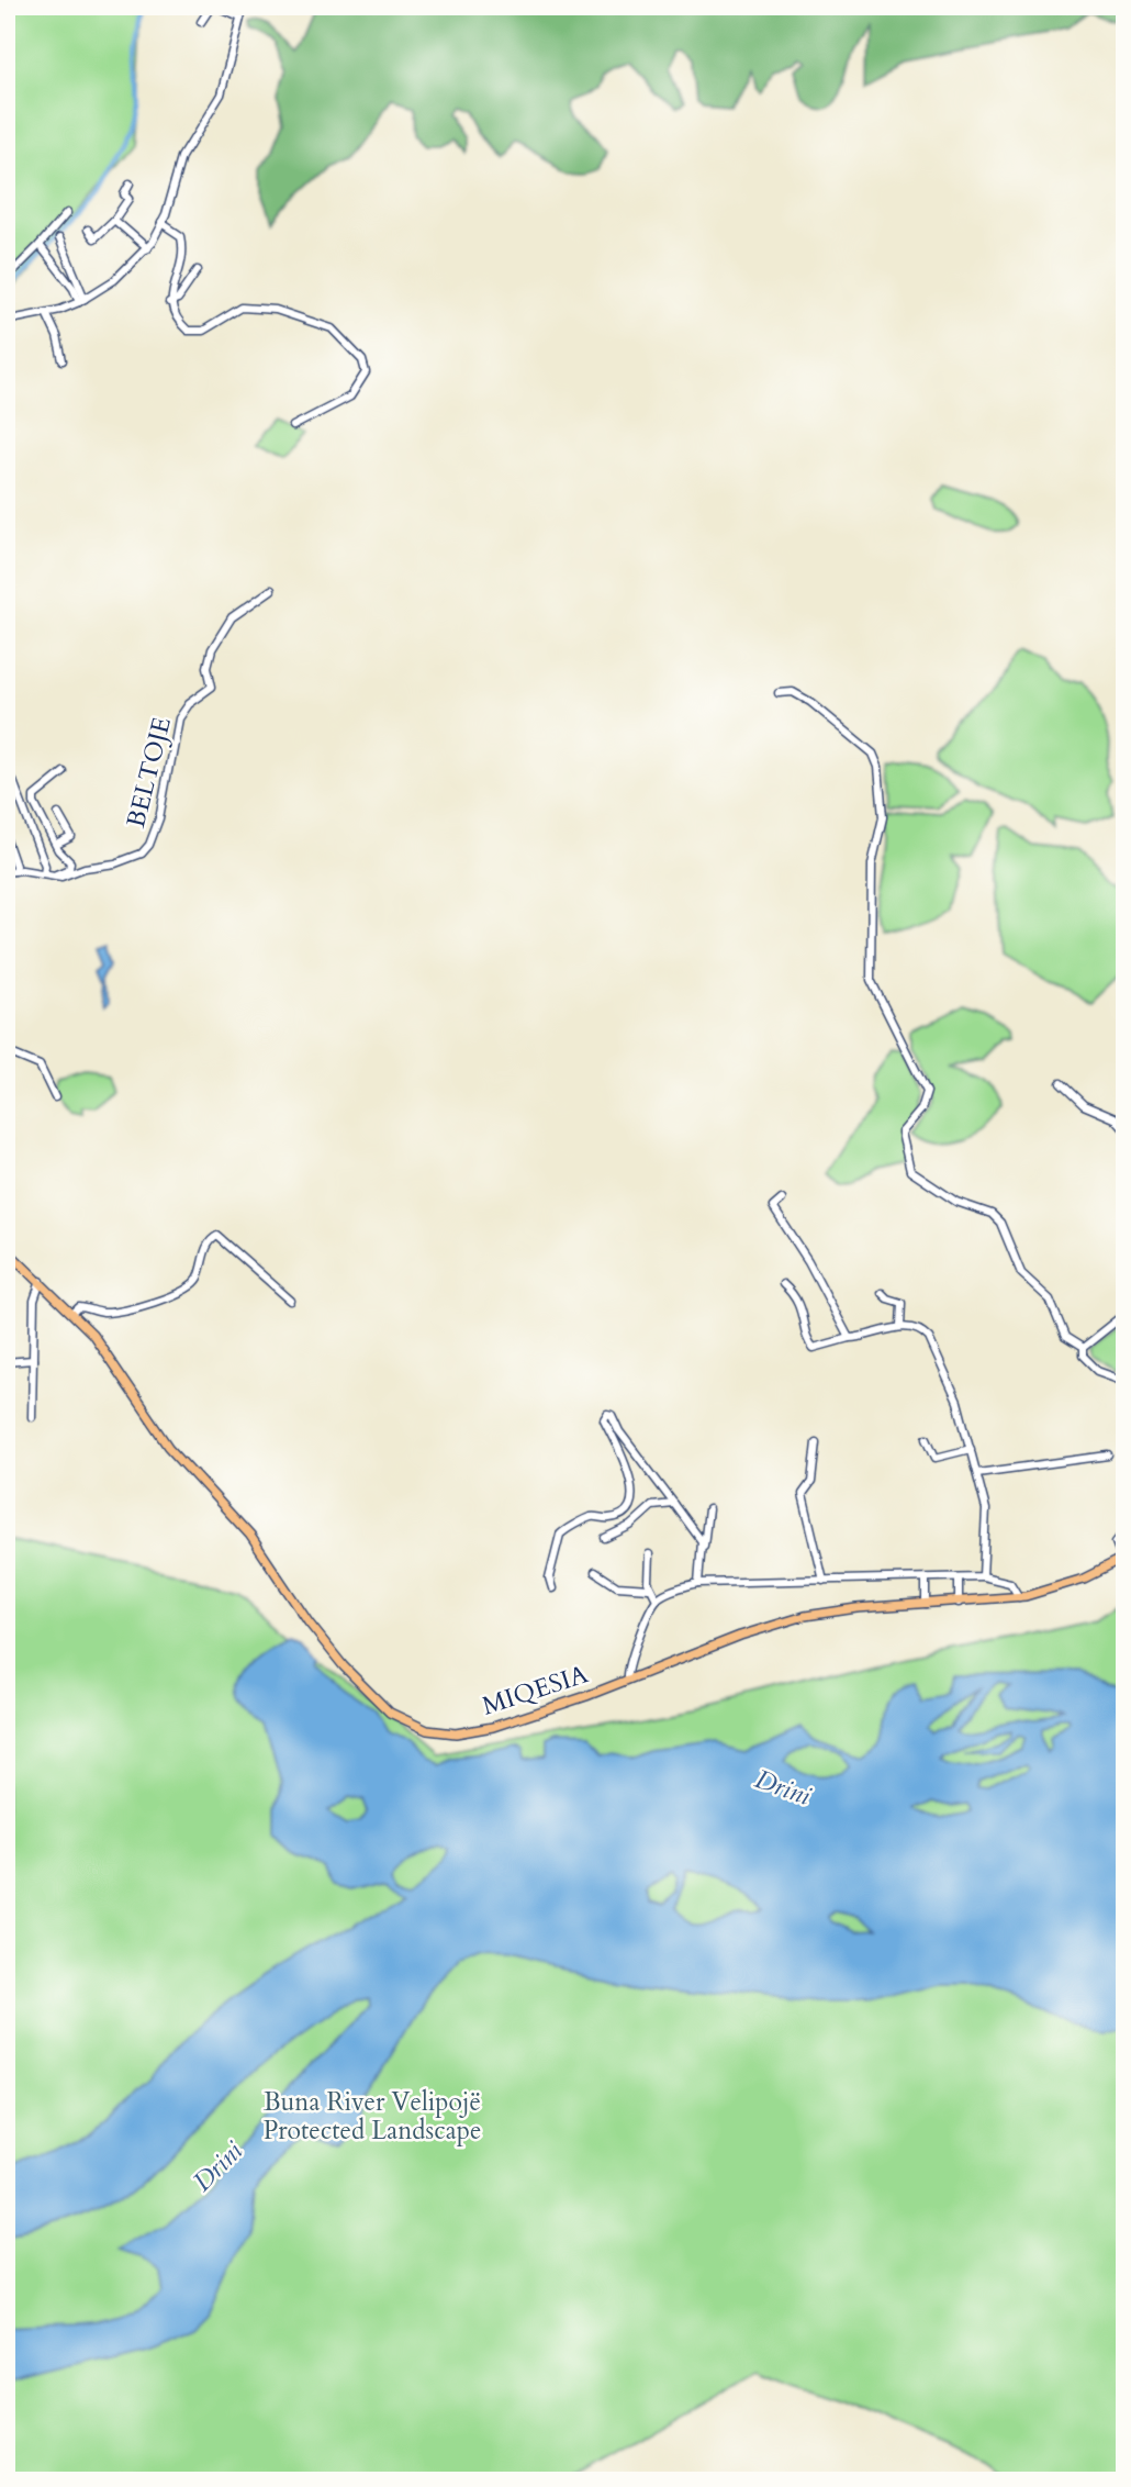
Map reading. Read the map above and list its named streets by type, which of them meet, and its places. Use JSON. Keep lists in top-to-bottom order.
{
  "streets": {
    "main road": ["MIQESIA"],
    "street": ["BELTOJE"]
  },
  "water": ["Drini"],
  "parks": ["Buna River Velipojë Protected Landscape"]
}
